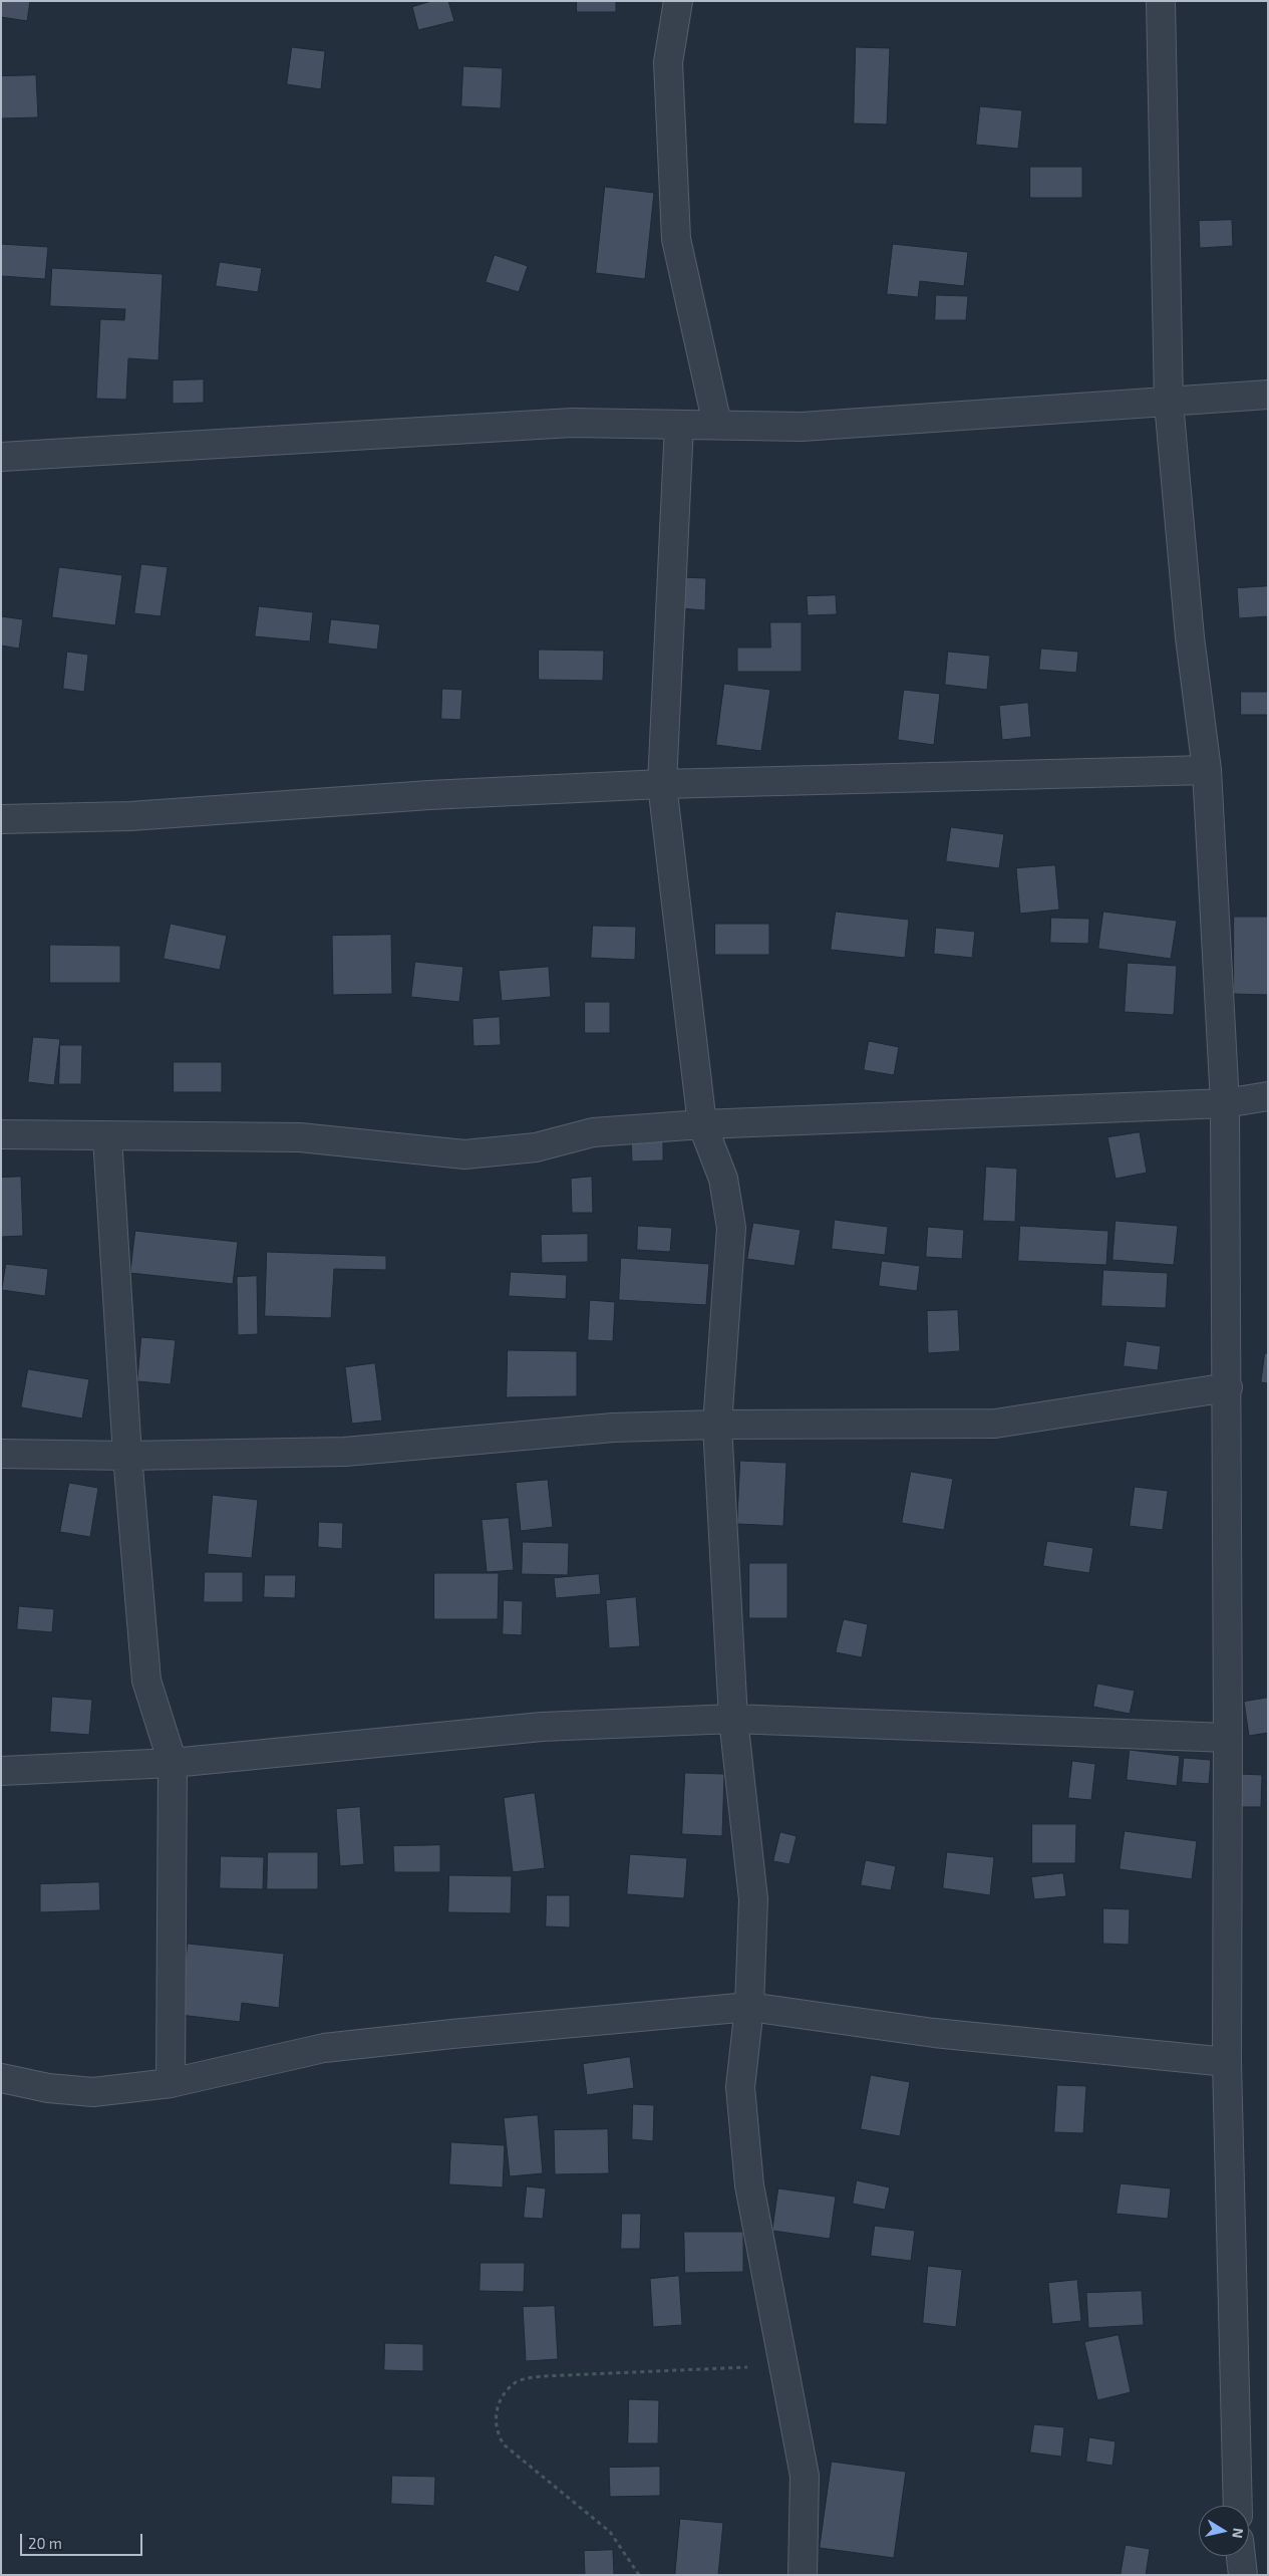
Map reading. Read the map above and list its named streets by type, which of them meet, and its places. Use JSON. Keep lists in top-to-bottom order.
{
  "scale_bar": "20 m",
  "north": "right"
}
